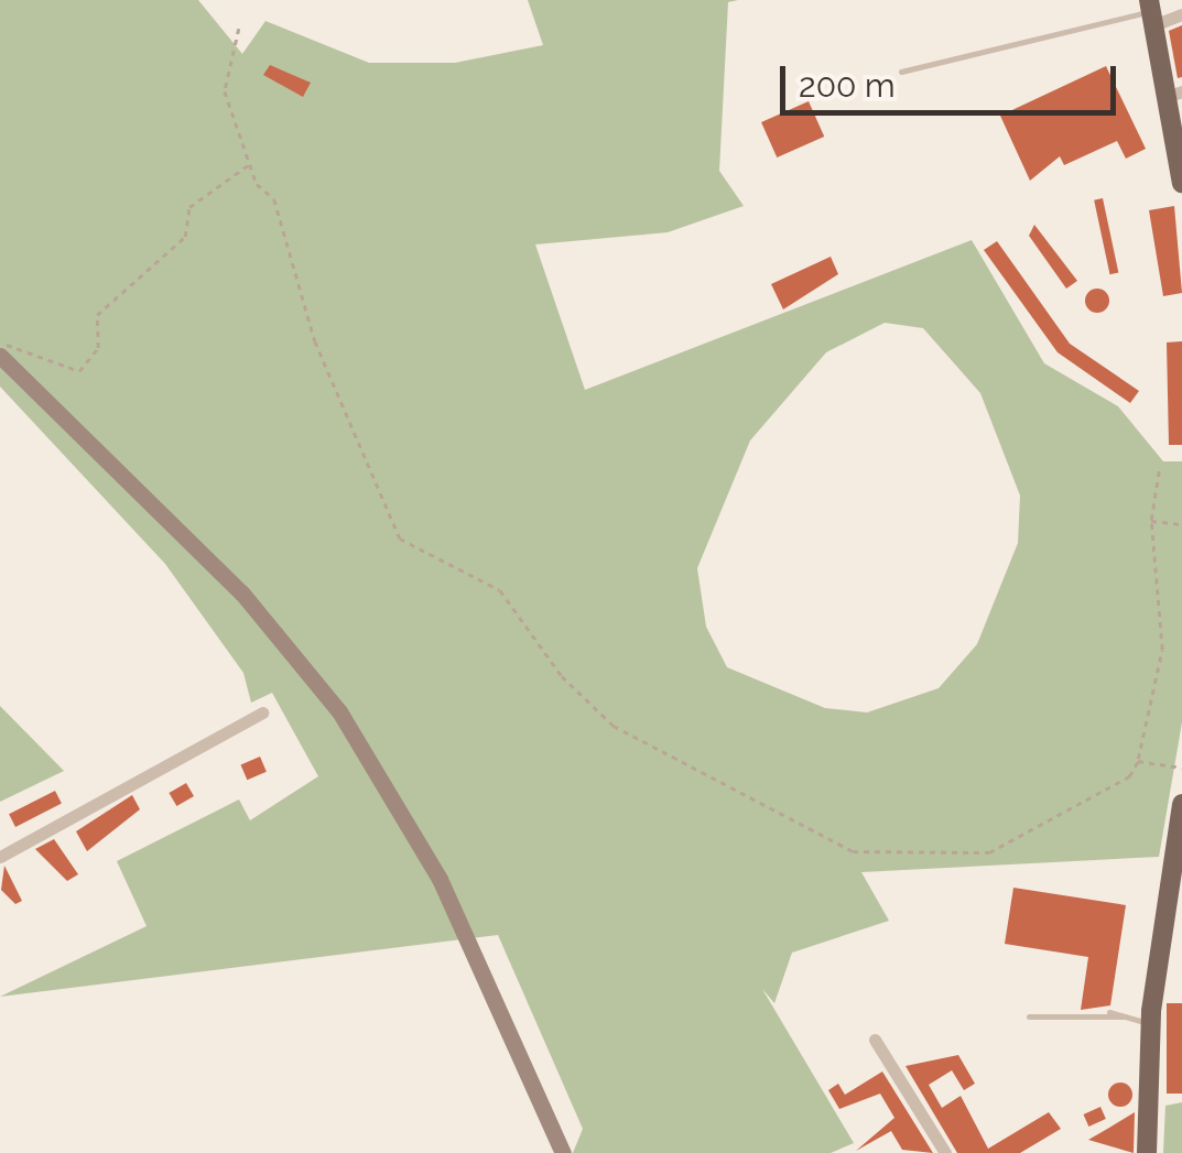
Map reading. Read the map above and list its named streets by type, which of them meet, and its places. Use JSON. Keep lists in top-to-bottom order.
{
  "scale_bar": "200 m"
}
